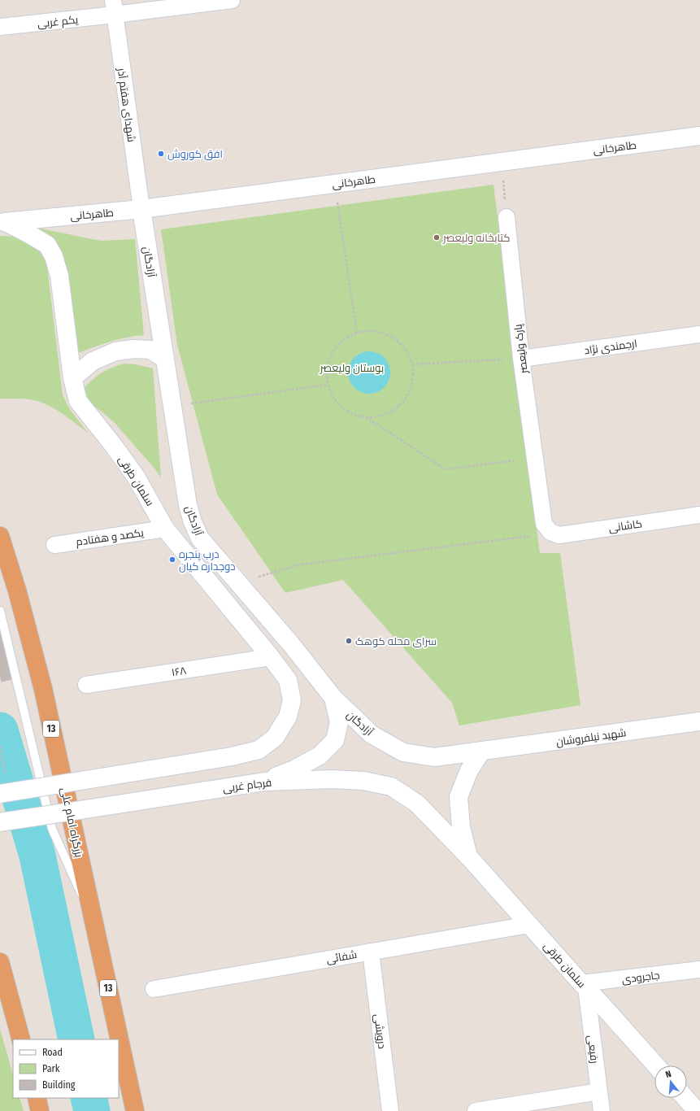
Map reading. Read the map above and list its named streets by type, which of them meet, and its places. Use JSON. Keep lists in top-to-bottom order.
{
  "streets": {
    "highway": ["13", "بزرگراه امام علی"],
    "main road": [
      "طاهرخانی",
      "آزادگان",
      "سلمان طرقی",
      "شهید نیلفروشان",
      "فرجام غربی"
    ],
    "street": [
      "یکم غربی",
      "شهدای هفتم آذر",
      "ارجمندی نژاد",
      "پارک ولیعصر",
      "کاشانی",
      "یکصد و هفتادم",
      "۱۶۸",
      "شفائی",
      "جاجرودی",
      "درویشی",
      "رفیعی"
    ]
  },
  "crossings": [
    ["یکم غربی", "شهدای هفتم آذر"],
    ["شهدای هفتم آذر", "طاهرخانی"],
    ["شهدای هفتم آذر", "آزادگان"],
    ["طاهرخانی", "آزادگان"],
    ["طاهرخانی", "سلمان طرقی"],
    ["آزادگان", "شهید نیلفروشان"],
    ["ارجمندی نژاد", "پارک ولیعصر"],
    ["پارک ولیعصر", "کاشانی"],
    ["سلمان طرقی", "یکصد و هفتادم"],
    ["سلمان طرقی", "۱۶۸"],
    ["سلمان طرقی", "فرجام غربی"],
    ["سلمان طرقی", "شفائی"],
    ["سلمان طرقی", "جاجرودی"],
    ["سلمان طرقی", "رفیعی"],
    ["شفائی", "درویشی"],
    ["جاجرودی", "رفیعی"]
  ],
  "parks": ["بوستان ولیعصر"],
  "places": [
    "افق کوروش",
    "کتابخانه ولیعصر",
    "درب پنجره دوجداره کیان",
    "سرای محله کوهک"
  ],
  "legend": ["Road", "Park", "Building"],
  "north": "top"
}
